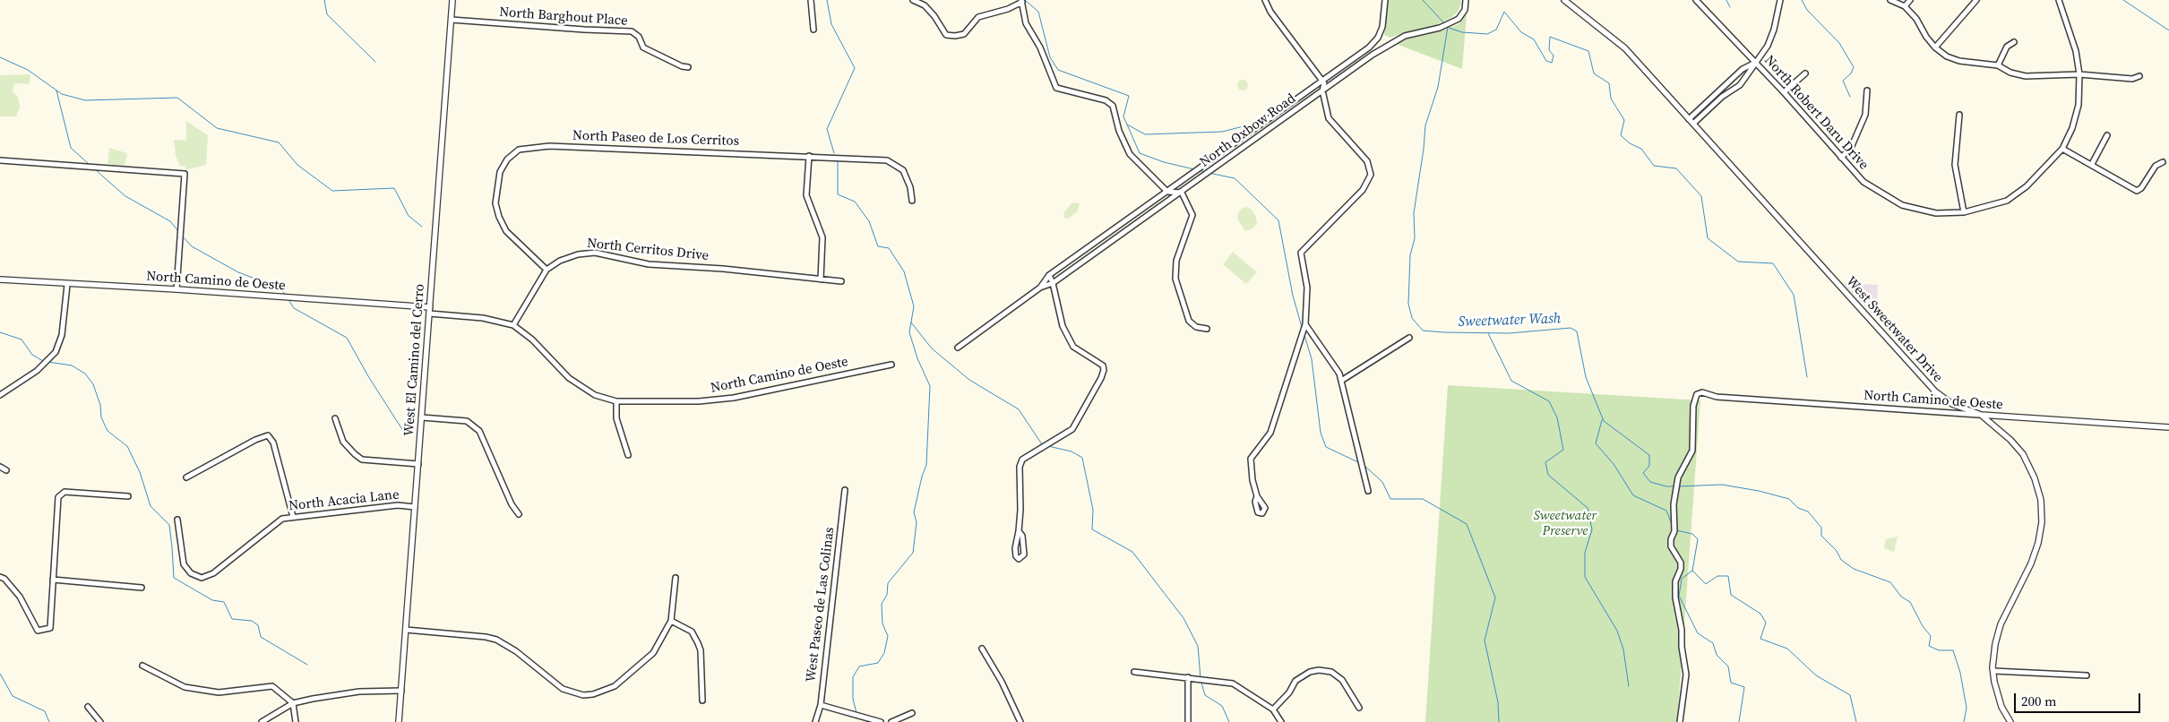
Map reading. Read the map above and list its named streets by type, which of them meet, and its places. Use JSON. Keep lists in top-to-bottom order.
{
  "streets": {
    "street": [
      "North Barghout Place",
      "North Robert Daru Drive",
      "North Oxbow Road",
      "North Paseo de Los Cerritos",
      "North Cerritos Drive",
      "North Camino de Oeste",
      "West Sweetwater Drive",
      "West El Camino del Cerro",
      "North Acacia Lane",
      "West Paseo de Las Colinas"
    ]
  },
  "crossings": [
    ["North Barghout Place", "West El Camino del Cerro"],
    ["North Paseo de Los Cerritos", "North Cerritos Drive"],
    ["North Cerritos Drive", "North Camino de Oeste"],
    ["North Camino de Oeste", "West Sweetwater Drive"],
    ["North Camino de Oeste", "West El Camino del Cerro"],
    ["West El Camino del Cerro", "North Acacia Lane"]
  ],
  "water": ["Sweetwater Wash"],
  "parks": ["Sweetwater Preserve"],
  "scale_bar": "200 m"
}
